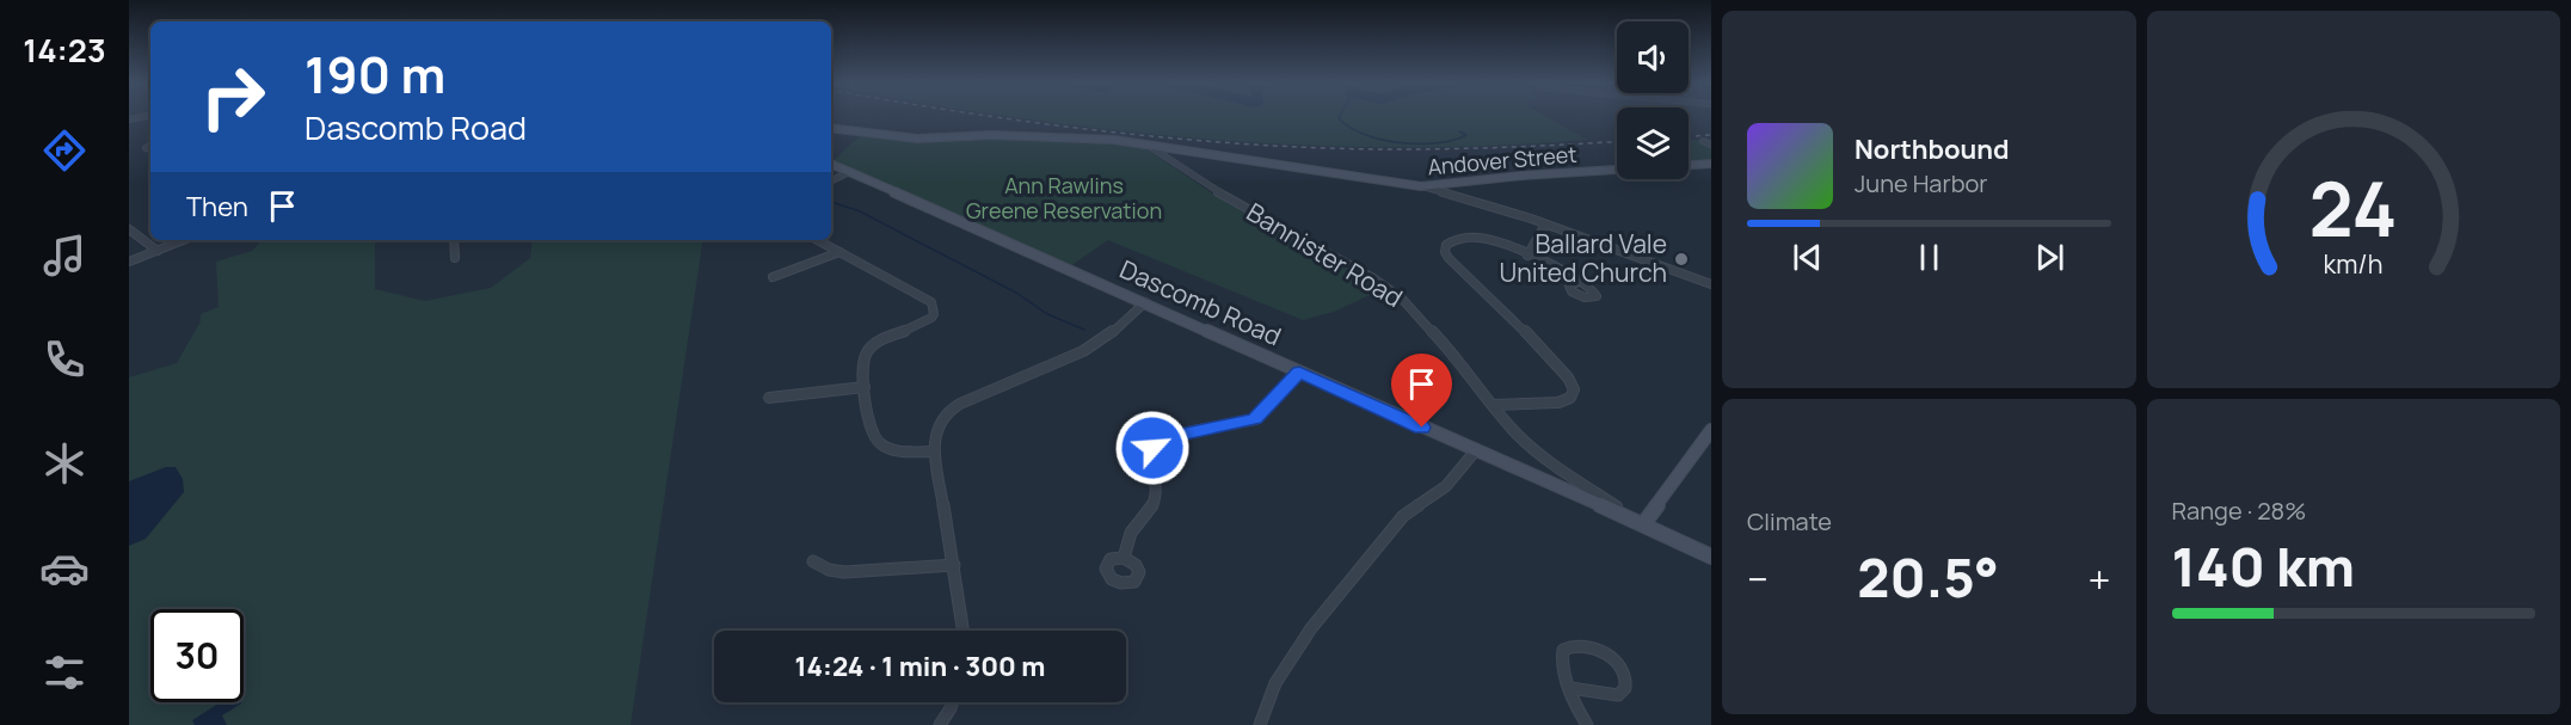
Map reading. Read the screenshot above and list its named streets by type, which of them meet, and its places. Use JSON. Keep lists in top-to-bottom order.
{
  "streets": {
    "main road": ["Andover Street", "Dascomb Road"],
    "street": ["Bannister Road"]
  },
  "crossings": [
    ["Andover Street", "Bannister Road"],
    ["Bannister Road", "Dascomb Road"]
  ],
  "parks": ["Ann Rawlins Greene Reservation"],
  "places": ["Ballard Vale United Church"],
  "page": {
    "tabs": "14:23",
    "turn": ["190 m", "Dascomb Road"],
    "song": ["Northbound", "June Harbor"],
    "then": "Then",
    "tile": [
      "Climate",
      ["Range · 28%", "140 km"]
    ],
    "heat": ["−", "20.5°", "+"],
    "limit": "30",
    "trip": "14:24 · 1 min · 300 m",
    "gauge": ["24", "km/h"]
  }
}
